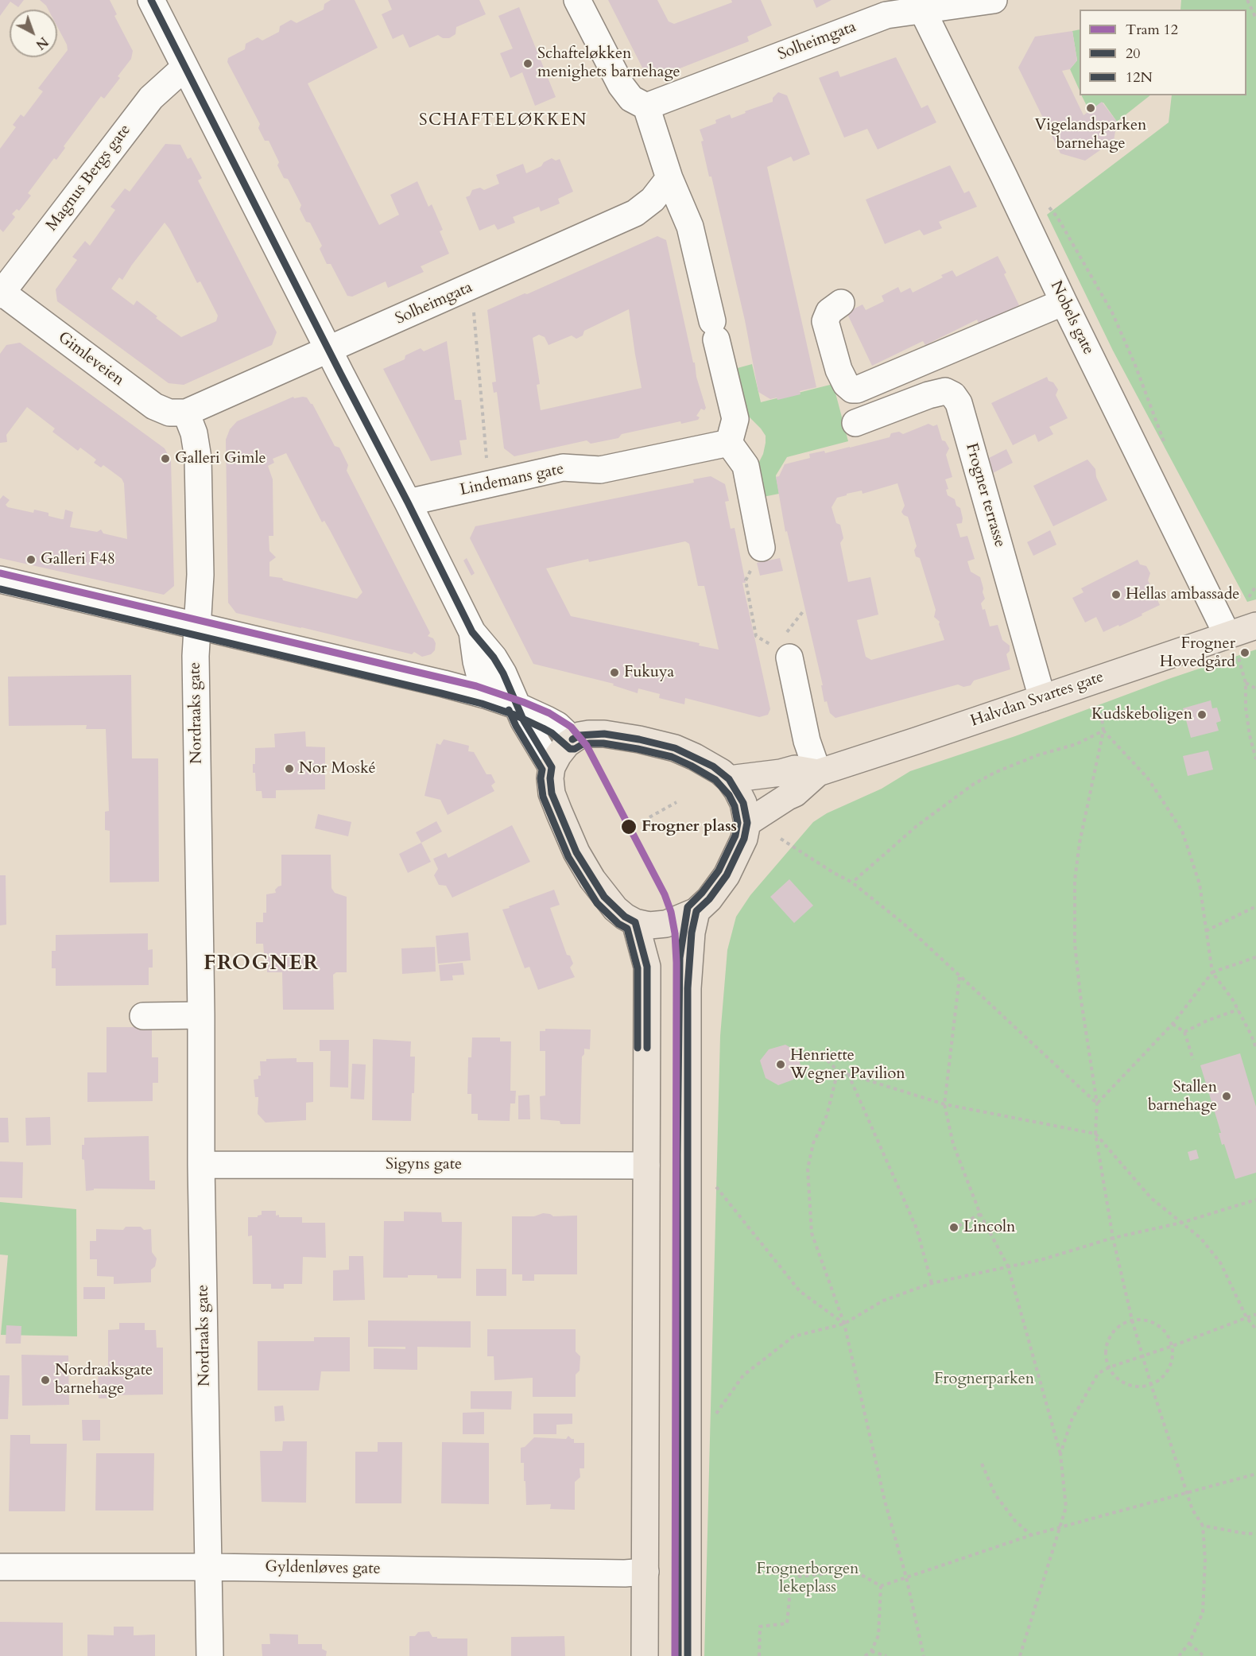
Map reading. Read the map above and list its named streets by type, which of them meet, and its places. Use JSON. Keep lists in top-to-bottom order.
{
  "streets": {
    "main road": ["Halvdan Svartes gate"],
    "street": [
      "Solheimgata",
      "Magnus Bergs gate",
      "Nobels gate",
      "Gimleveien",
      "Lindemans gate",
      "Frogner terrasse",
      "Nordraaks gate",
      "Sigyns gate",
      "Gyldenløves gate"
    ]
  },
  "crossings": [
    ["Solheimgata", "Nobels gate"],
    ["Solheimgata", "Gimleveien"],
    ["Solheimgata", "Nordraaks gate"],
    ["Magnus Bergs gate", "Gimleveien"],
    ["Nobels gate", "Halvdan Svartes gate"],
    ["Gimleveien", "Nordraaks gate"],
    ["Frogner terrasse", "Halvdan Svartes gate"],
    ["Nordraaks gate", "Sigyns gate"],
    ["Nordraaks gate", "Gyldenløves gate"]
  ],
  "districts": ["SCHAFTELØKKEN", "FROGNER"],
  "parks": ["Frognerparken", "Frognerborgen lekeplass"],
  "places": [
    "Schafteløkken menighets barnehage",
    "Vigelandsparken barnehage",
    "Galleri Gimle",
    "Galleri F48",
    "Hellas ambassade",
    "Frogner Hovedgård",
    "Fukuya",
    "Kudskeboligen",
    "Nor Moské",
    "Frogner plass",
    "Henriette Wegner Pavilion",
    "Stallen barnehage",
    "Lincoln",
    "Nordraaksgate barnehage"
  ],
  "lines": ["transit line 20", "tram line 12", "transit line 12N"],
  "legend": ["Tram 12", "20", "12N"],
  "north": "bottom right"
}
